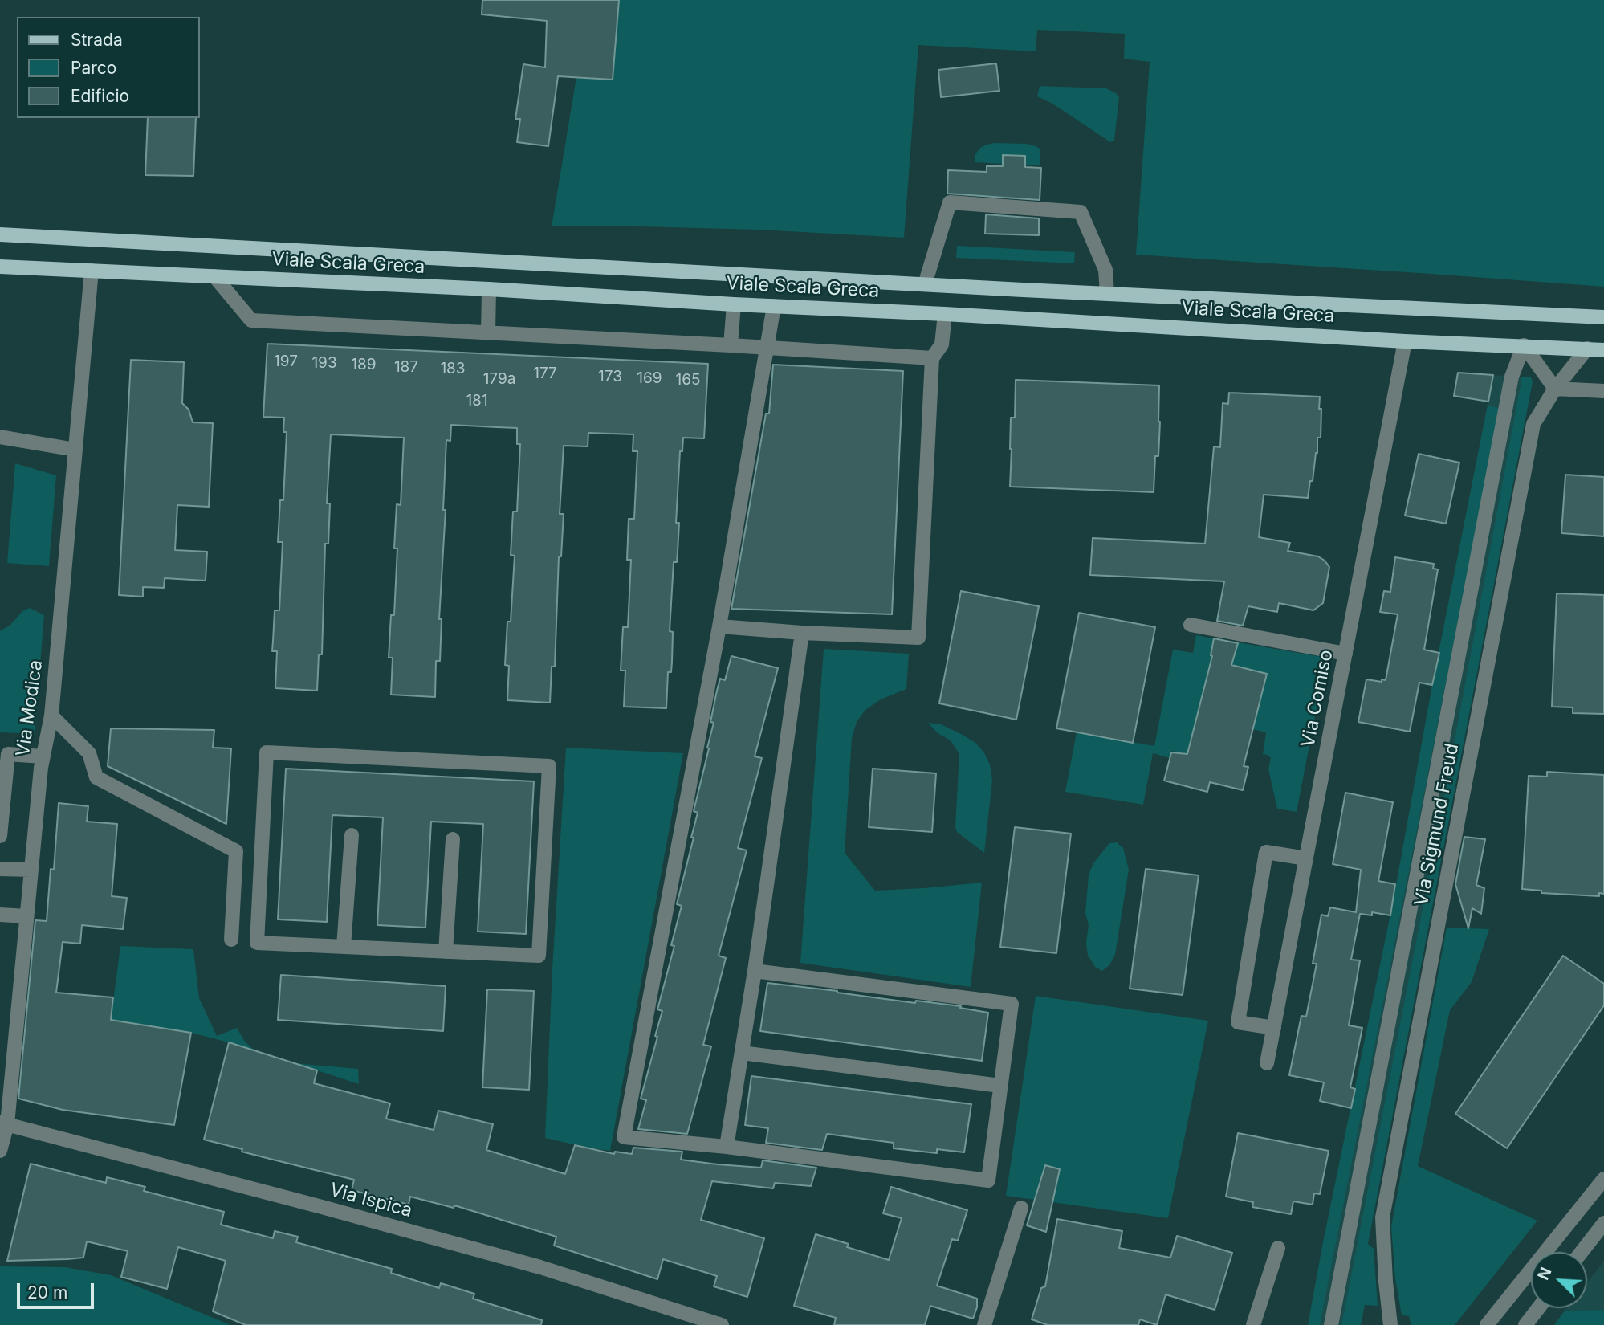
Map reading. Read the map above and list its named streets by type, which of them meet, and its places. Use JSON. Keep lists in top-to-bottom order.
{
  "streets": {
    "main road": ["Viale Scala Greca"],
    "street": [
      "Via Comiso",
      "Via Modica",
      "Via Sigmund Freud",
      "Via Ispica"
    ]
  },
  "crossings": [
    ["Viale Scala Greca", "Via Comiso"],
    ["Viale Scala Greca", "Via Modica"],
    ["Viale Scala Greca", "Via Sigmund Freud"],
    ["Via Modica", "Via Ispica"]
  ],
  "house_numbers": [
    "197",
    "193",
    "189",
    "187",
    "183",
    "177",
    "173",
    "169",
    "179a",
    "165",
    "181"
  ],
  "legend": ["Strada", "Parco", "Edificio"],
  "scale_bar": "20 m",
  "north": "top left"
}
